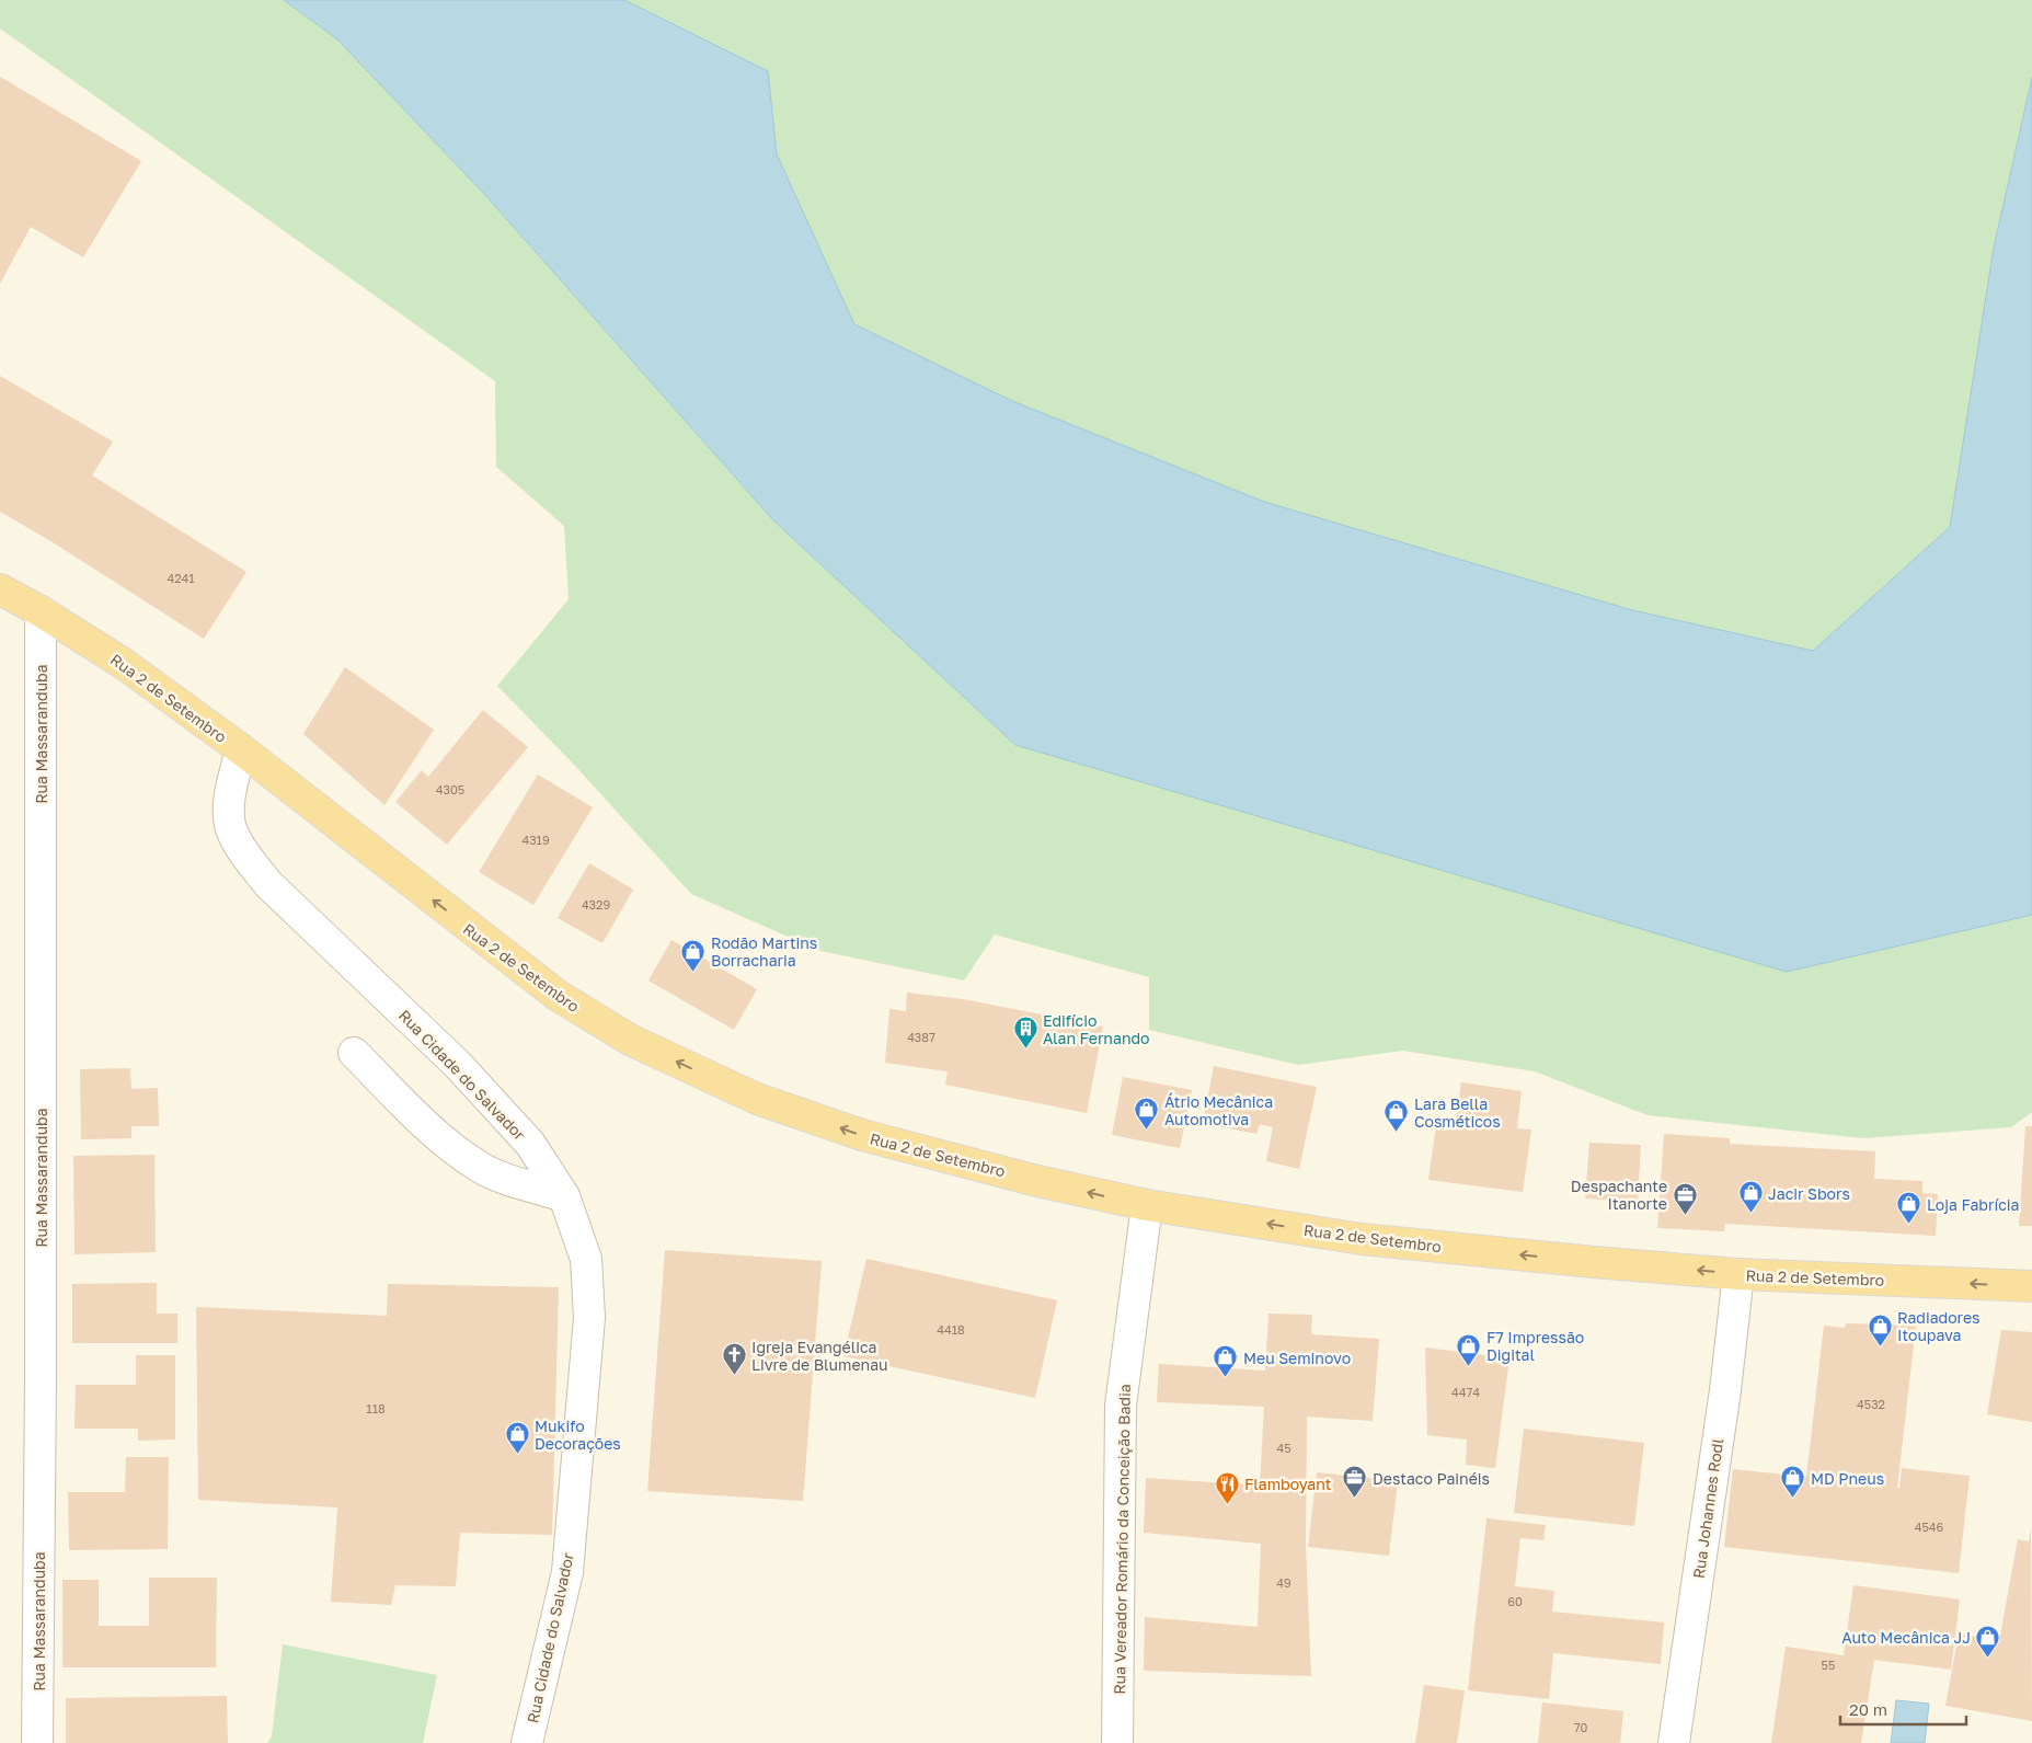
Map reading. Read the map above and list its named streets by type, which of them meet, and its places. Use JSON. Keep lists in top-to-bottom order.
{
  "streets": {
    "main road": ["Rua 2 de Setembro"],
    "street": [
      "Rua Massaranduba",
      "Rua Cidade do Salvador",
      "Rua Johannes Rodl",
      "Rua Vereador Romário da Conceição Badia"
    ]
  },
  "crossings": [
    ["Rua 2 de Setembro", "Rua Massaranduba"],
    ["Rua 2 de Setembro", "Rua Cidade do Salvador"],
    ["Rua 2 de Setembro", "Rua Johannes Rodl"],
    ["Rua 2 de Setembro", "Rua Vereador Romário da Conceição Badia"]
  ],
  "one_way": ["Rua 2 de Setembro"],
  "places": {
    "shop": [
      "Rodão Martins Borracharia",
      "Átrio Mecânica Automotiva",
      "Lara Bella Cosméticos",
      "Jacir Sbors",
      "Loja Fabrícia",
      "Radiadores Itoupava",
      "F7 Impressão Digital",
      "Meu Seminovo",
      "Mukifo Decorações",
      "MD Pneus",
      "Auto Mecânica JJ"
    ],
    "building": ["Edifício Alan Fernando"],
    "office": ["Despachante Itanorte", "Destaco Painéis"],
    "church": ["Igreja Evangélica Livre de Blumenau"],
    "restaurant": ["Flamboyant"]
  },
  "house_numbers": [
    "4241",
    "4305",
    "4319",
    "4329",
    "4387",
    "4418",
    "4474",
    "4532",
    "118",
    "45",
    "4546",
    "49",
    "60",
    "55",
    "70"
  ],
  "scale_bar": "20 m"
}
